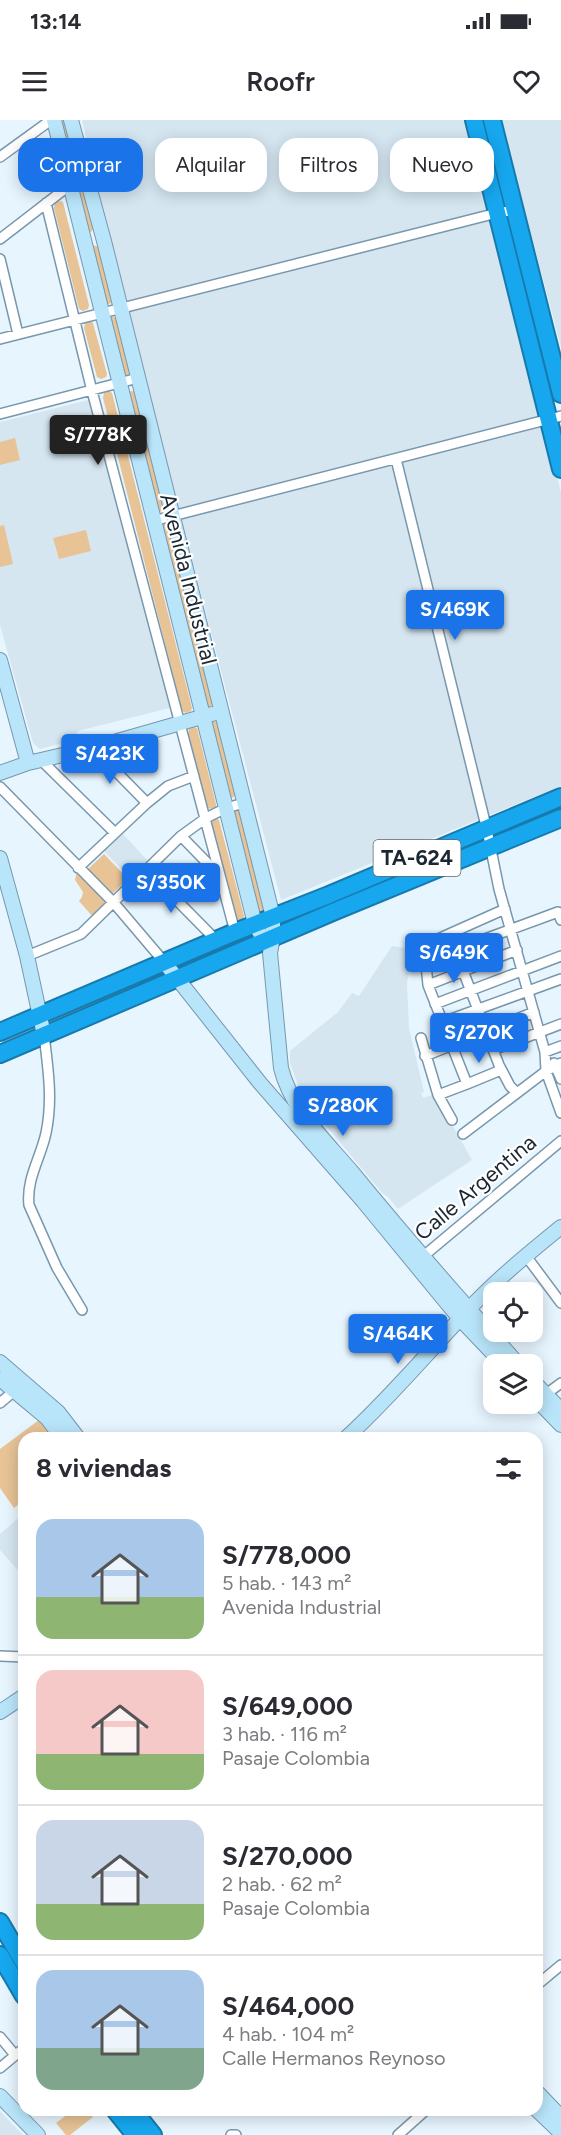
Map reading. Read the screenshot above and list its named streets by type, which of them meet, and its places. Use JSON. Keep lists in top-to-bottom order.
{
  "streets": {
    "highway": ["TA-624"],
    "main road": ["Avenida Industrial"],
    "street": ["Calle Argentina"]
  },
  "crossings": [
    ["Avenida Industrial", "TA-624"]
  ],
  "page": {
    "status": "13:14",
    "header": "Roofr",
    "chip": [
      "Comprar",
      "Alquilar",
      "Filtros",
      "Nuevo"
    ],
    "price": [
      "S/778K",
      "S/469K",
      "S/423K",
      "S/350K",
      "S/649K",
      "S/270K",
      "S/280K",
      "S/464K"
    ],
    "heading": "8 viviendas",
    "list": [
      {
        "name": "S/778,000",
        "note": "5 hab. · 143 m² · Avenida Industrial"
      },
      {
        "name": "S/649,000",
        "note": "3 hab. · 116 m² · Pasaje Colombia"
      },
      {
        "name": "S/270,000",
        "note": "2 hab. · 62 m² · Pasaje Colombia"
      },
      {
        "name": "S/464,000",
        "note": "4 hab. · 104 m² · Calle Hermanos Reynoso"
      }
    ]
  }
}
